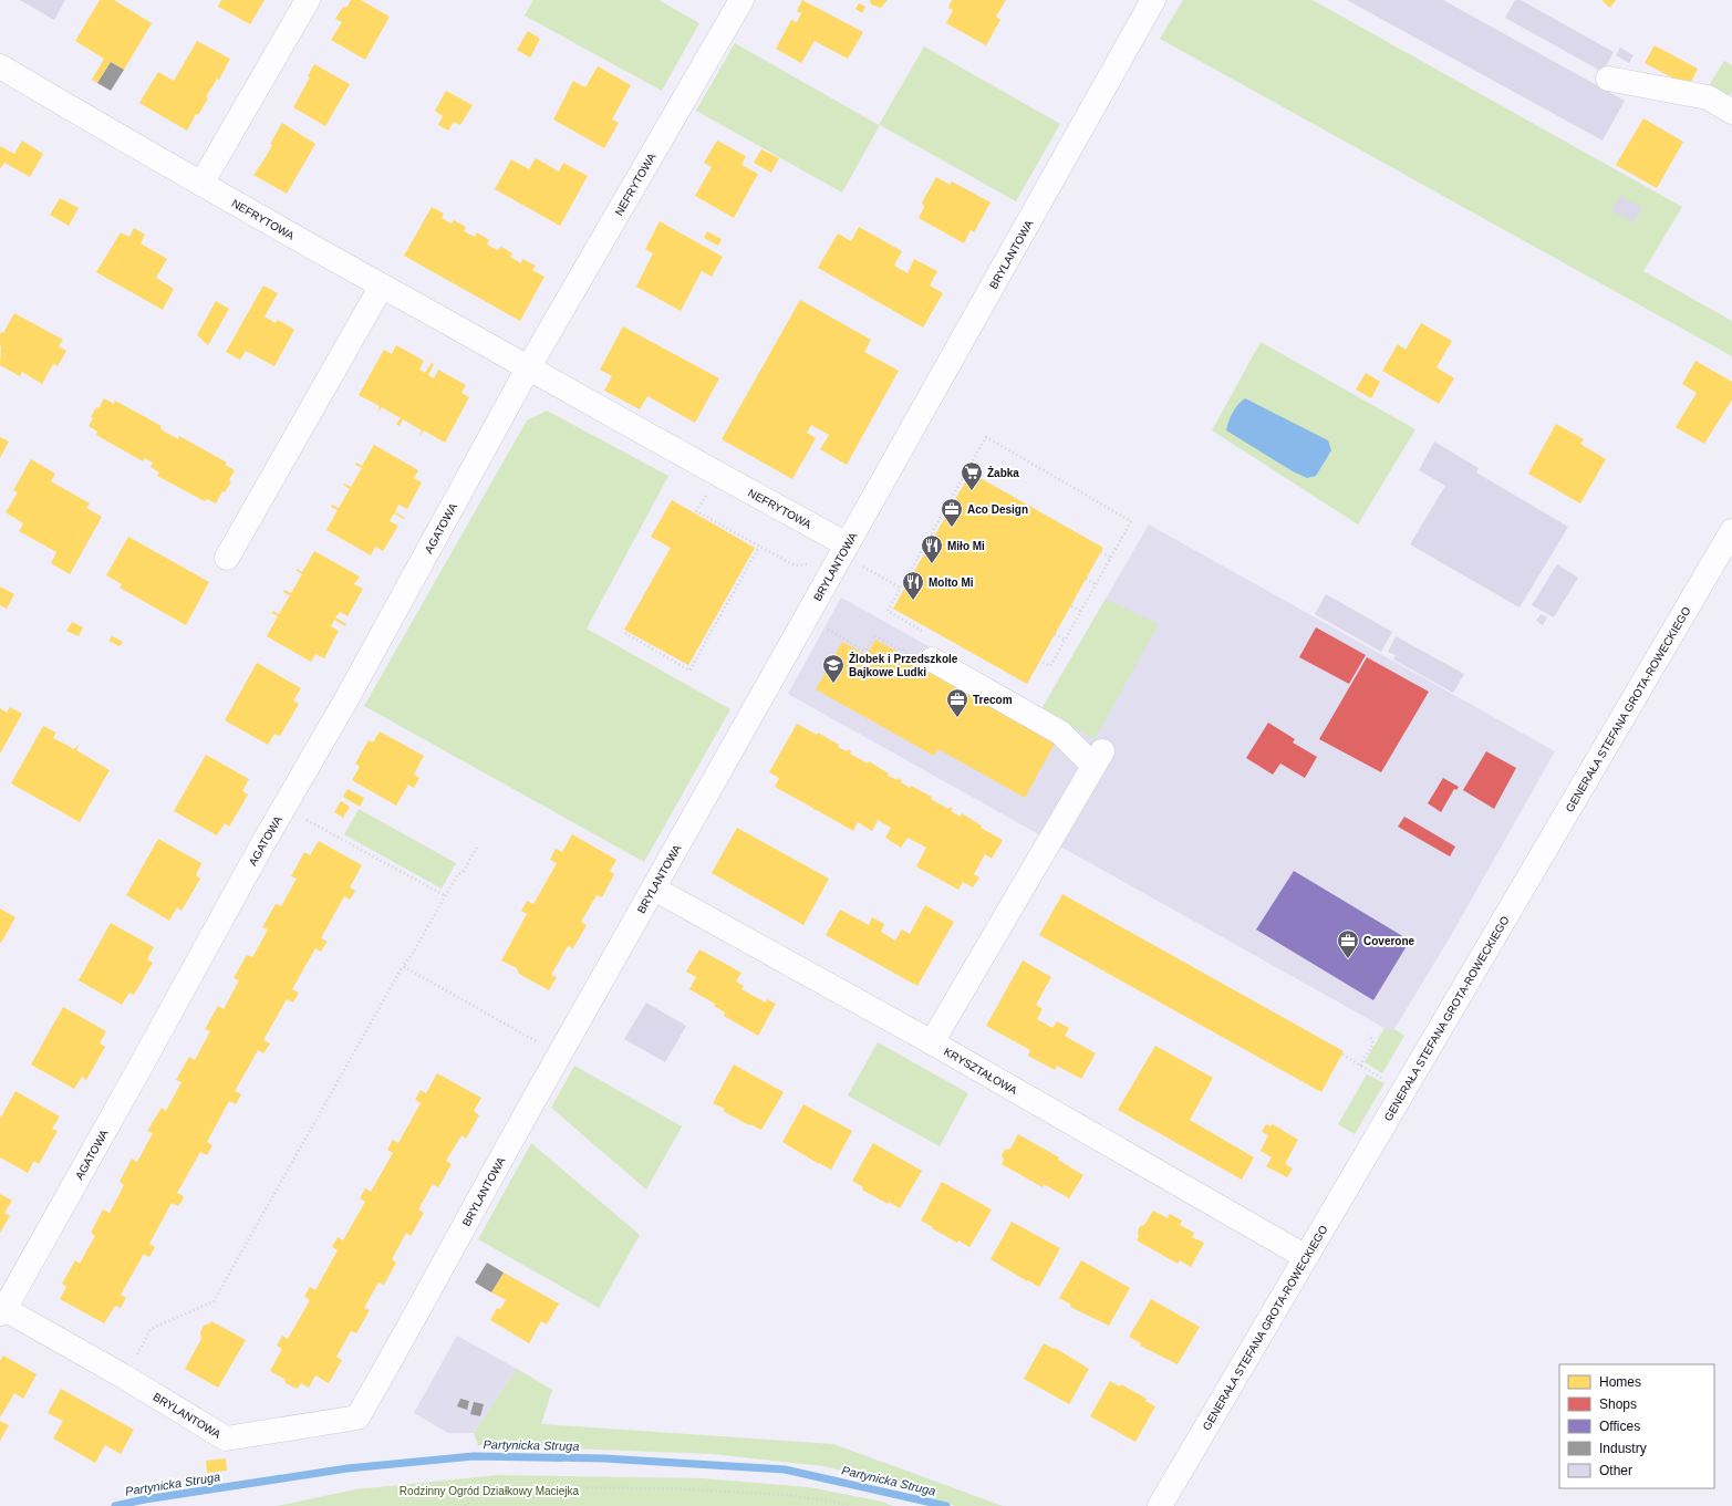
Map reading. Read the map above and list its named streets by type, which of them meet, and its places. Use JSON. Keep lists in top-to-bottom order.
{
  "streets": {
    "street": [
      "NEFRYTOWA",
      "BRYLANTOWA",
      "AGATOWA",
      "GENERAŁA STEFANA GROTA-ROWECKIEGO",
      "KRYSZTAŁOWA"
    ]
  },
  "crossings": [
    ["NEFRYTOWA", "BRYLANTOWA"],
    ["NEFRYTOWA", "AGATOWA"],
    ["BRYLANTOWA", "AGATOWA"],
    ["BRYLANTOWA", "KRYSZTAŁOWA"],
    ["GENERAŁA STEFANA GROTA-ROWECKIEGO", "KRYSZTAŁOWA"]
  ],
  "water": ["Partynicka Struga"],
  "parks": ["Rodzinny Ogród Działkowy Maciejka"],
  "places": {
    "supermarket": ["Żabka"],
    "office": ["Aco Design", "Trecom", "Coverone"],
    "restaurant": ["Miło Mi", "Molto Mi"],
    "school or university": ["Żlobek i Przedszkole Bajkowe Ludki"]
  },
  "legend": [
    "Homes",
    "Shops",
    "Offices",
    "Industry",
    "Other"
  ]
}
